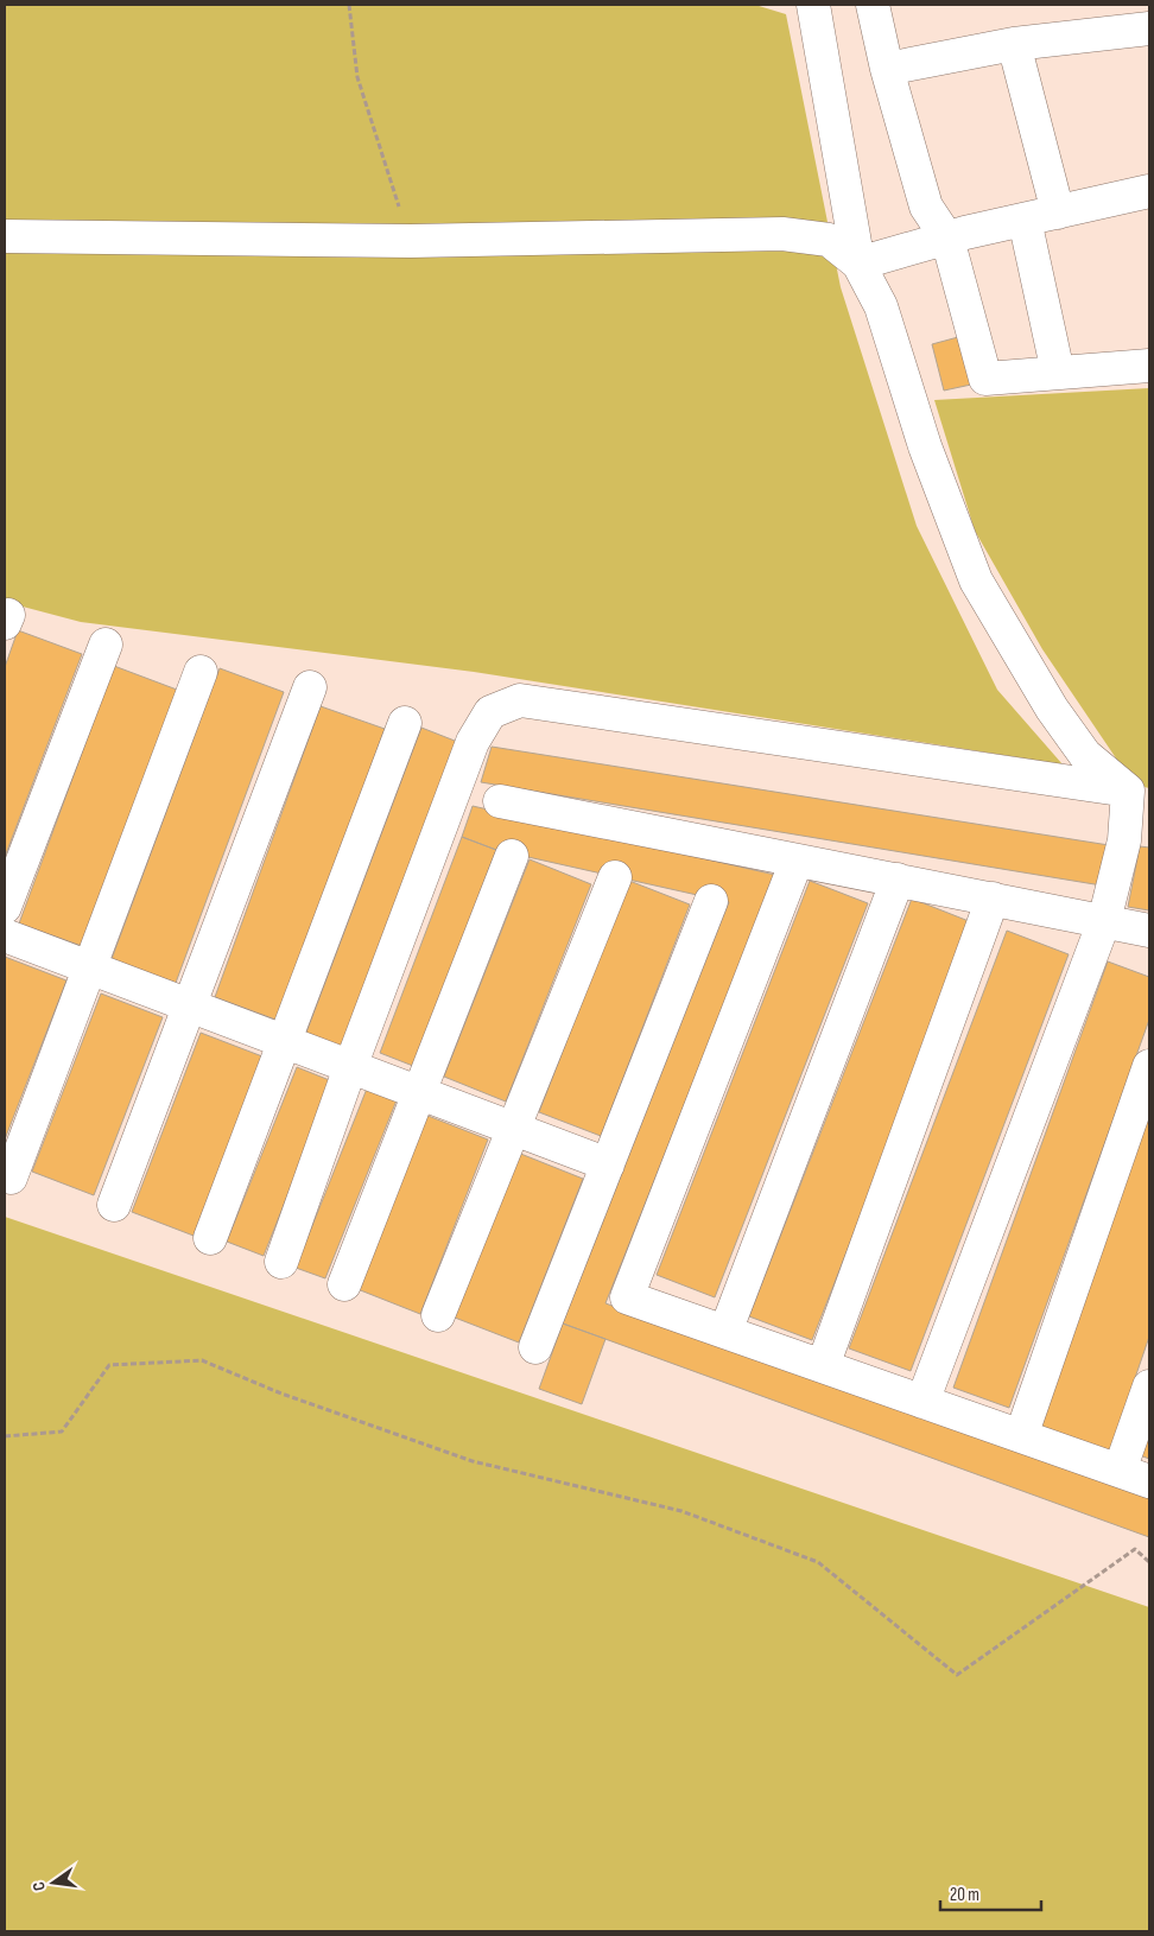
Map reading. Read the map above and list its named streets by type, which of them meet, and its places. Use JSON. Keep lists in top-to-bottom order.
{
  "scale_bar": "20 m",
  "north": "left"
}
